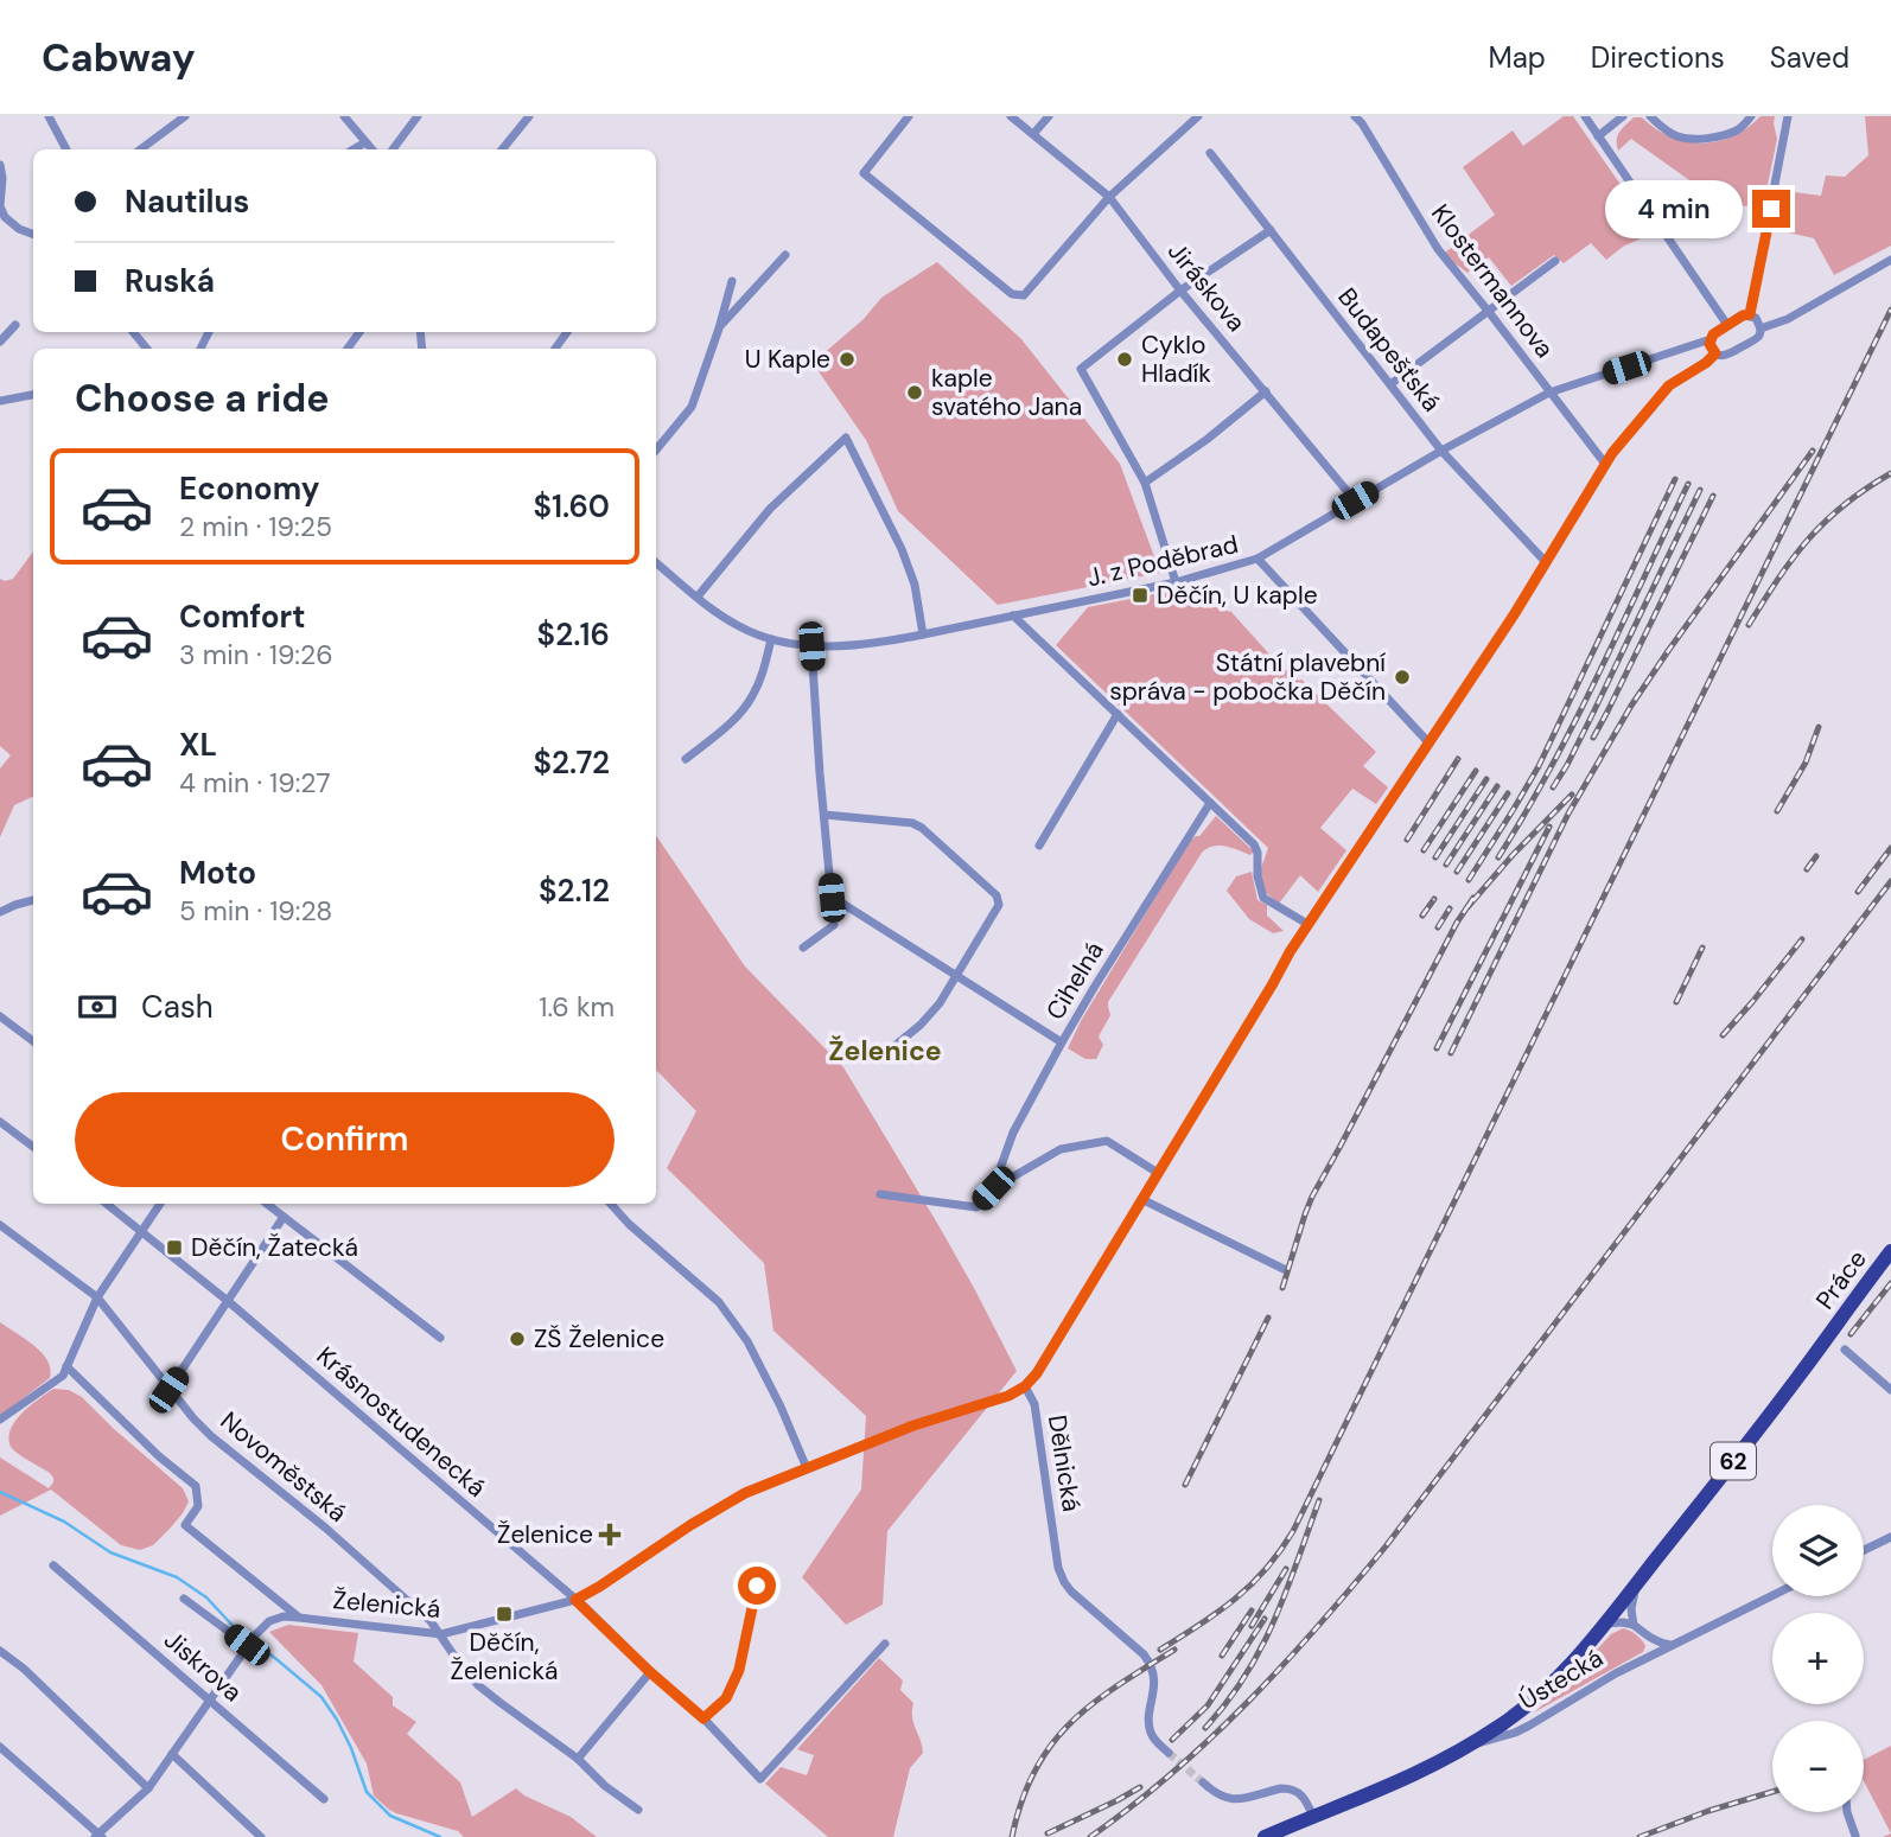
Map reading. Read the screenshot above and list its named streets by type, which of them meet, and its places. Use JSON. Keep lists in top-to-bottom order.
{
  "streets": {
    "main road": ["Práce", "62", "Ústecká"],
    "street": [
      "Klostermannova",
      "Jiráskova",
      "Budapešťská",
      "J. z Poděbrad",
      "Cihelná",
      "Krásnostudenecká",
      "Dělnická",
      "Novoměstská",
      "Želenická",
      "Jiskrova"
    ]
  },
  "crossings": [
    ["Klostermannova", "J. z Poděbrad"],
    ["Klostermannova", "Dělnická"],
    ["Jiráskova", "J. z Poděbrad"],
    ["Budapešťská", "J. z Poděbrad"],
    ["Budapešťská", "Dělnická"],
    ["Práce", "Ústecká"],
    ["Krásnostudenecká", "Želenická"],
    ["Dělnická", "Želenická"],
    ["Novoměstská", "Želenická"],
    ["Želenická", "Jiskrova"]
  ],
  "districts": ["Želenice"],
  "places": {
    "other": [
      "U Kaple",
      "Cyklo Hladík",
      "kaple svatého Jana",
      "Státní plavební správa - pobočka Děčín",
      "ZŠ Želenice"
    ],
    "transit": ["Děčín, U kaple", "Děčín, Žatecká", "Děčín, Želenická"],
    "health": ["Želenice"]
  },
  "page": {
    "header": "Cabway",
    "nav": ["Map", "Directions", "Saved"],
    "banner": ["Nautilus", "Ruská"],
    "bubble": "4 min",
    "heading": "Choose a ride",
    "list": [
      {
        "name": "Economy",
        "note": "2 min · 19:25",
        "value": "$1.60"
      },
      {
        "name": "Comfort",
        "note": "3 min · 19:26",
        "value": "$2.16"
      },
      {
        "name": "XL",
        "note": "4 min · 19:27",
        "value": "$2.72"
      },
      {
        "name": "Moto",
        "note": "5 min · 19:28",
        "value": "$2.12"
      }
    ],
    "pay": ["Cash", "1.6 km"],
    "buttons": "Confirm",
    "map_buttons": ["+", "−"]
  }
}
